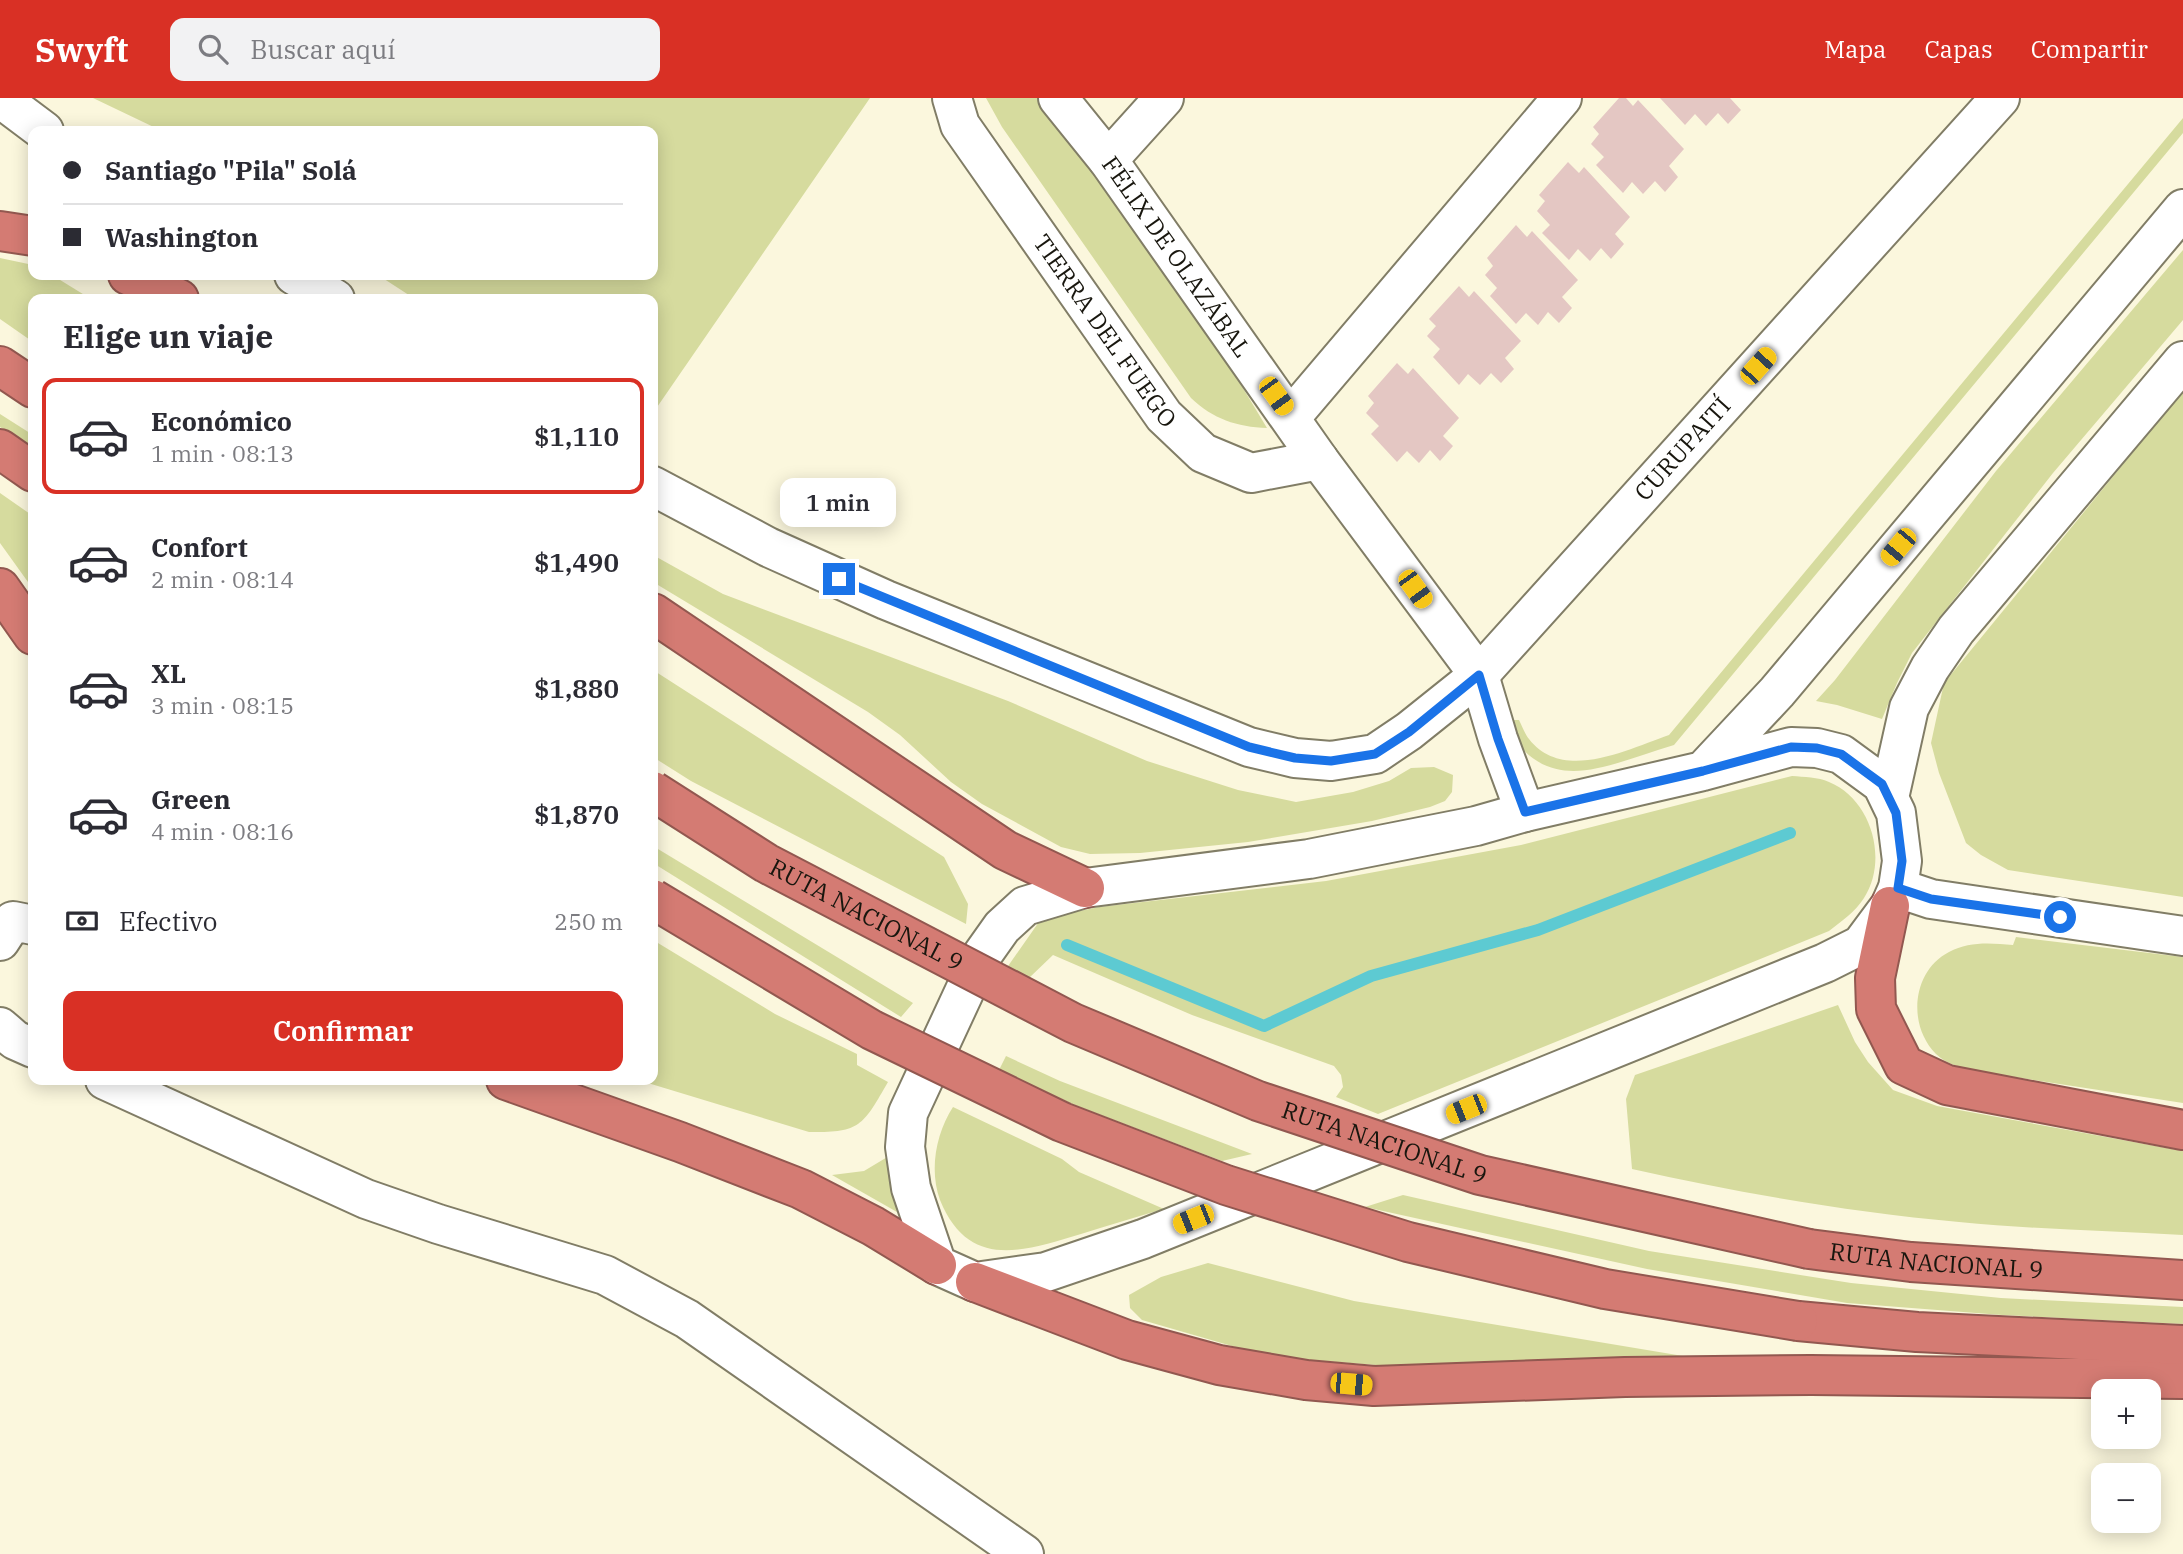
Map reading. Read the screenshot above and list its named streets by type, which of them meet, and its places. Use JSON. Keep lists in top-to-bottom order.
{
  "streets": {
    "highway": ["RUTA NACIONAL 9"],
    "street": ["FÉLIX DE OLAZÁBAL", "TIERRA DEL FUEGO", "CURUPAITÍ"]
  },
  "crossings": [
    ["FÉLIX DE OLAZÁBAL", "TIERRA DEL FUEGO"],
    ["FÉLIX DE OLAZÁBAL", "CURUPAITÍ"]
  ],
  "page": {
    "header": "Swyft",
    "search": "Buscar aquí",
    "nav": ["Mapa", "Capas", "Compartir"],
    "banner": ["Santiago \"Pila\" Solá", "Washington"],
    "heading": "Elige un viaje",
    "list": [
      {
        "name": "Económico",
        "note": "1 min · 08:13",
        "value": "$1,110"
      },
      {
        "name": "Confort",
        "note": "2 min · 08:14",
        "value": "$1,490"
      },
      {
        "name": "XL",
        "note": "3 min · 08:15",
        "value": "$1,880"
      },
      {
        "name": "Green",
        "note": "4 min · 08:16",
        "value": "$1,870"
      }
    ],
    "bubble": "1 min",
    "pay": ["Efectivo", "250 m"],
    "buttons": "Confirmar",
    "map_buttons": ["+", "−"]
  }
}
